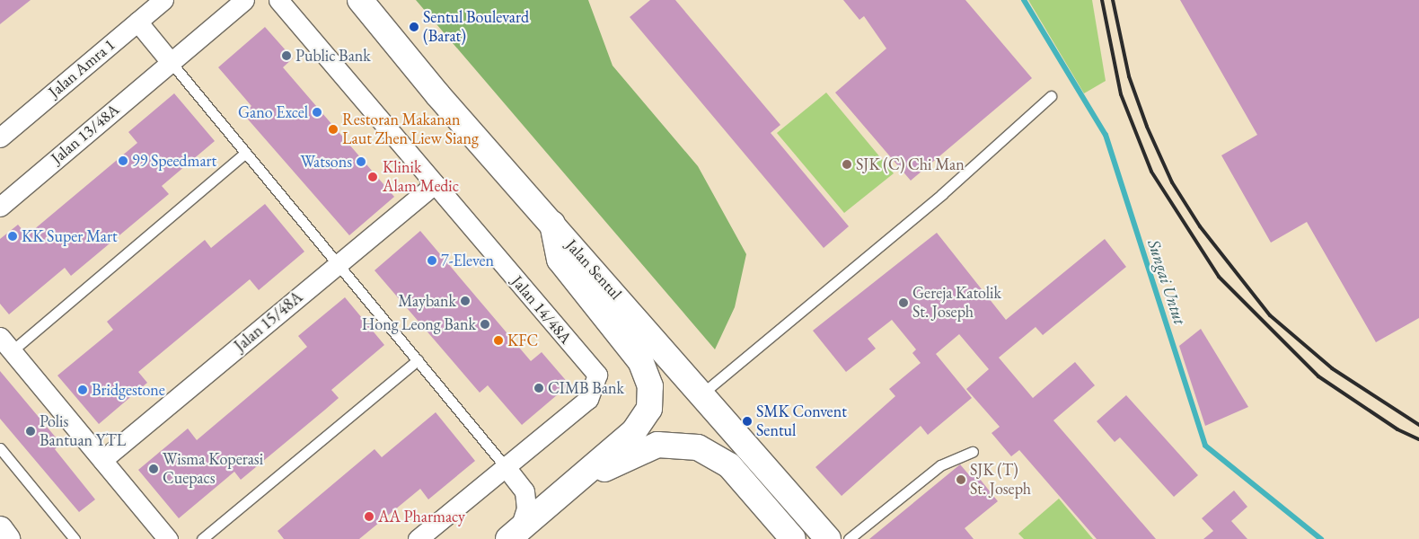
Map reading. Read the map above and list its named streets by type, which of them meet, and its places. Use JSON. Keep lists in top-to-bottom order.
{
  "streets": {
    "main road": ["Jalan Sentul"],
    "street": [
      "Jalan Amra 1",
      "Jalan 13/48A",
      "Jalan 14/48A",
      "Jalan 15/48A"
    ]
  },
  "crossings": [
    ["Jalan 14/48A", "Jalan 15/48A"]
  ],
  "water": ["Sungai Untut"],
  "places": [
    "Sentul Boulevard (Barat)",
    "Public Bank",
    "Gano Excel",
    "Restoran Makanan Laut Zhen Liew Siang",
    "99 Speedmart",
    "Watsons",
    "SJK (C) Chi Man",
    "Klinik Alam Medic",
    "KK Super Mart",
    "7-Eleven",
    "Maybank",
    "Gereja Katolik St. Joseph",
    "Hong Leong Bank",
    "KFC",
    "CIMB Bank",
    "Bridgestone",
    "SMK Convent Sentul",
    "Polis Bantuan YTL",
    "Wisma Koperasi Cuepacs",
    "SJK (T) St. Joseph",
    "AA Pharmacy"
  ]
}
